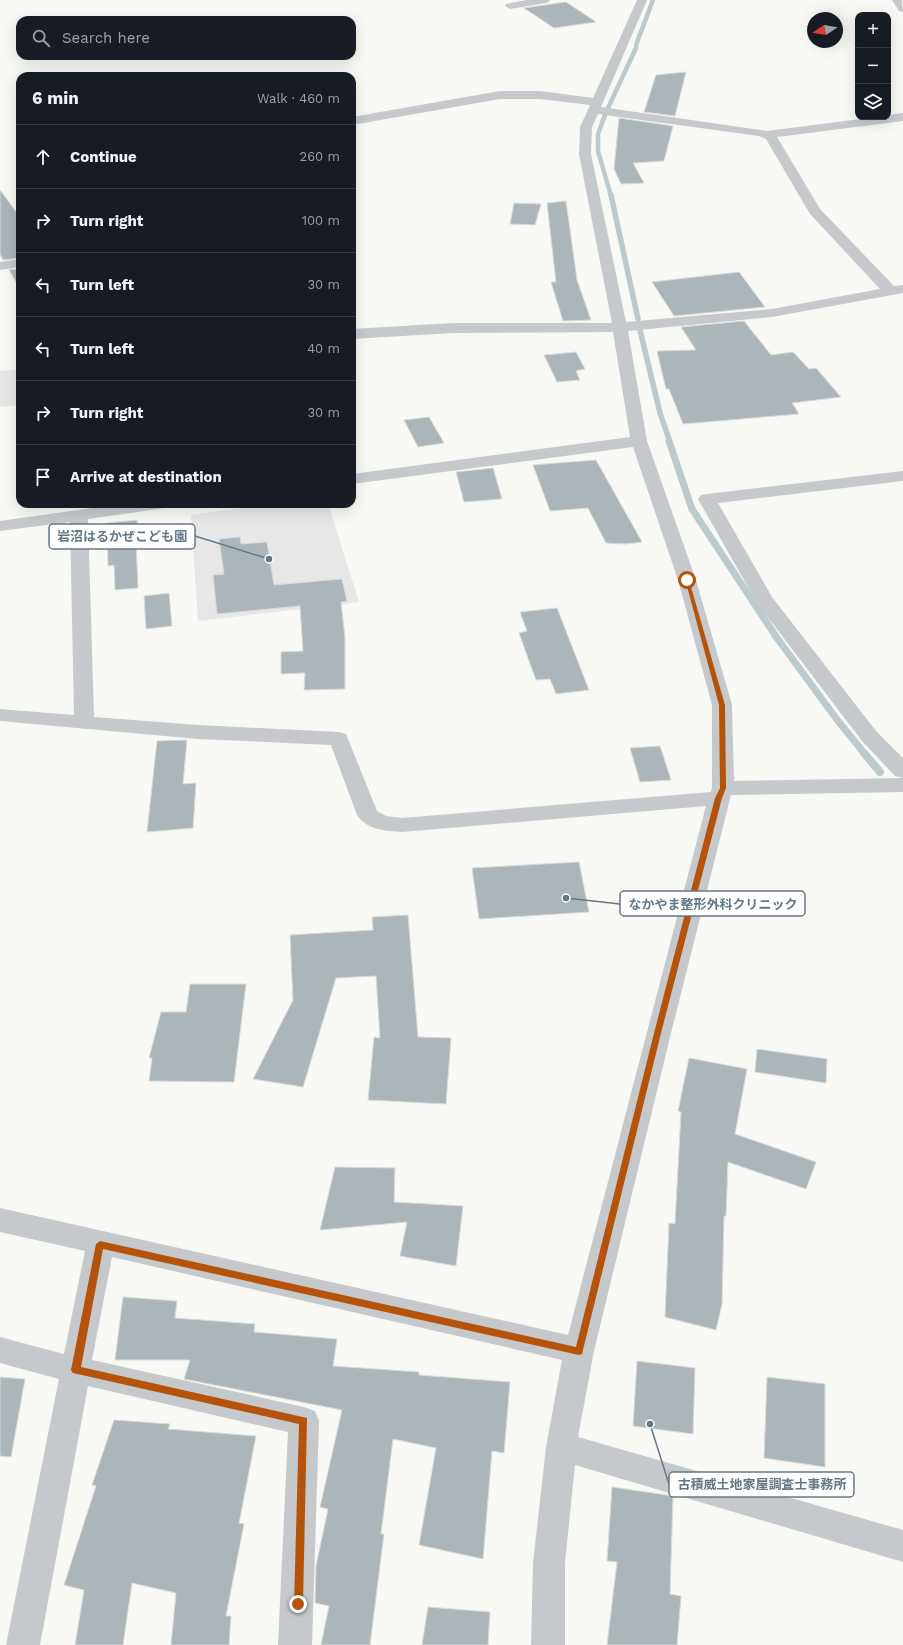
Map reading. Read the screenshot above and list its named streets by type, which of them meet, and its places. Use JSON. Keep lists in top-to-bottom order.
{
  "places": ["岩沼はるかぜこども園", "なかやま整形外科クリニック", "古積威土地家屋調査士事務所"],
  "north": "left",
  "page": {
    "map_buttons": ["+", "−"],
    "search": "Search here",
    "heading": ["6 min", "Walk · 460 m"],
    "list": [
      ["Continue", "260 m"],
      ["Turn right", "100 m"],
      ["Turn left", "30 m"],
      ["Turn left", "40 m"],
      ["Turn right", "30 m"],
      "Arrive at destination"
    ]
  }
}
